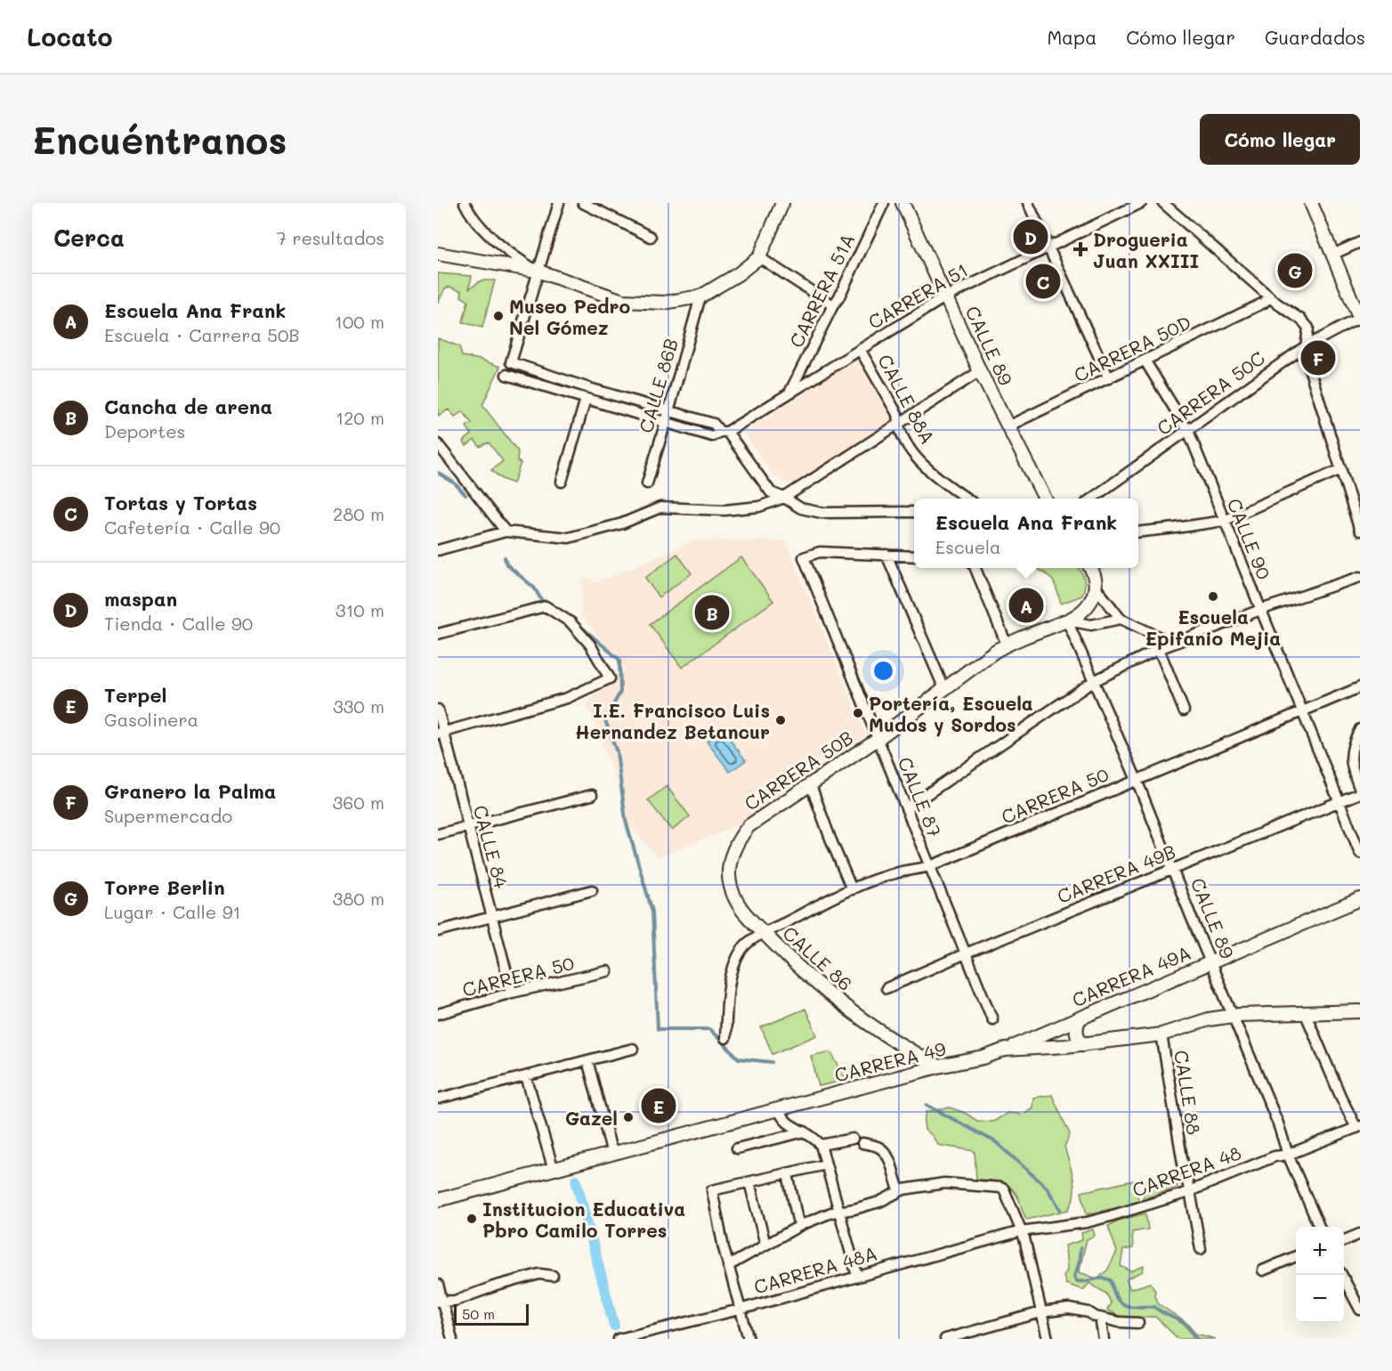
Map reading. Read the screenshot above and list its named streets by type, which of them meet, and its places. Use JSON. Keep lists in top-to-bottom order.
{
  "streets": {
    "street": [
      "CARRERA 51A",
      "CARRERA 51",
      "CALLE 89",
      "CARRERA 50D",
      "CALLE 86B",
      "CARRERA 50C",
      "CALLE 88A",
      "CALLE 90",
      "CARRERA 50B",
      "CARRERA 50",
      "CALLE 87",
      "CALLE 84",
      "CARRERA 49B",
      "CALLE 86",
      "CARRERA 49A",
      "CARRERA 49",
      "CALLE 88",
      "CARRERA 48",
      "CARRERA 48A"
    ]
  },
  "crossings": [
    ["CARRERA 51A", "CARRERA 51"],
    ["CARRERA 51", "CALLE 89"],
    ["CARRERA 51", "CALLE 88A"],
    ["CALLE 89", "CARRERA 50D"],
    ["CALLE 89", "CARRERA 50B"],
    ["CALLE 89", "CARRERA 50"],
    ["CALLE 89", "CARRERA 49B"],
    ["CALLE 89", "CARRERA 49A"],
    ["CALLE 89", "CARRERA 49"],
    ["CALLE 89", "CARRERA 48"],
    ["CARRERA 50D", "CALLE 90"],
    ["CARRERA 50C", "CALLE 90"],
    ["CALLE 90", "CARRERA 50"],
    ["CALLE 90", "CARRERA 49B"],
    ["CARRERA 50B", "CALLE 87"],
    ["CARRERA 50B", "CALLE 86"],
    ["CARRERA 50", "CALLE 87"],
    ["CARRERA 50", "CALLE 84"],
    ["CARRERA 50", "CALLE 86"],
    ["CALLE 87", "CARRERA 49B"],
    ["CALLE 86", "CARRERA 49"],
    ["CARRERA 49A", "CARRERA 49"],
    ["CARRERA 49", "CALLE 88"],
    ["CALLE 88", "CARRERA 48"],
    ["CARRERA 48", "CARRERA 48A"]
  ],
  "places": {
    "health": ["Drogueria Juan XXIII"],
    "other": [
      "Museo Pedro Nel Gómez",
      "Escuela Epifanio Mejia",
      "Portería, Escuela Mudos y Sordos",
      "I.E. Francisco Luis Hernandez Betancur",
      "Gazel",
      "Institucion Educativa Pbro Camilo Torres"
    ]
  },
  "scale_bar": "50 m",
  "page": {
    "header": "Locato",
    "nav": ["Mapa", "Cómo llegar", "Guardados"],
    "buttons": "Cómo llegar",
    "title": "Encuéntranos",
    "heading": ["Cerca", "7 resultados"],
    "pins": [
      "D",
      "G",
      "C",
      "F",
      "A",
      "B",
      "E"
    ],
    "list": [
      {
        "mark": "A",
        "name": "Escuela Ana Frank",
        "note": "Escuela · Carrera 50B",
        "value": "100 m"
      },
      {
        "mark": "B",
        "name": "Cancha de arena",
        "note": "Deportes",
        "value": "120 m"
      },
      {
        "mark": "C",
        "name": "Tortas y Tortas",
        "note": "Cafetería · Calle 90",
        "value": "280 m"
      },
      {
        "mark": "D",
        "name": "maspan",
        "note": "Tienda · Calle 90",
        "value": "310 m"
      },
      {
        "mark": "E",
        "name": "Terpel",
        "note": "Gasolinera",
        "value": "330 m"
      },
      {
        "mark": "F",
        "name": "Granero la Palma",
        "note": "Supermercado",
        "value": "360 m"
      },
      {
        "mark": "G",
        "name": "Torre Berlin",
        "note": "Lugar · Calle 91",
        "value": "380 m"
      }
    ],
    "popup": ["Escuela Ana Frank", "Escuela"],
    "map_buttons": ["+", "−"],
    "scale": "50 m"
  }
}
